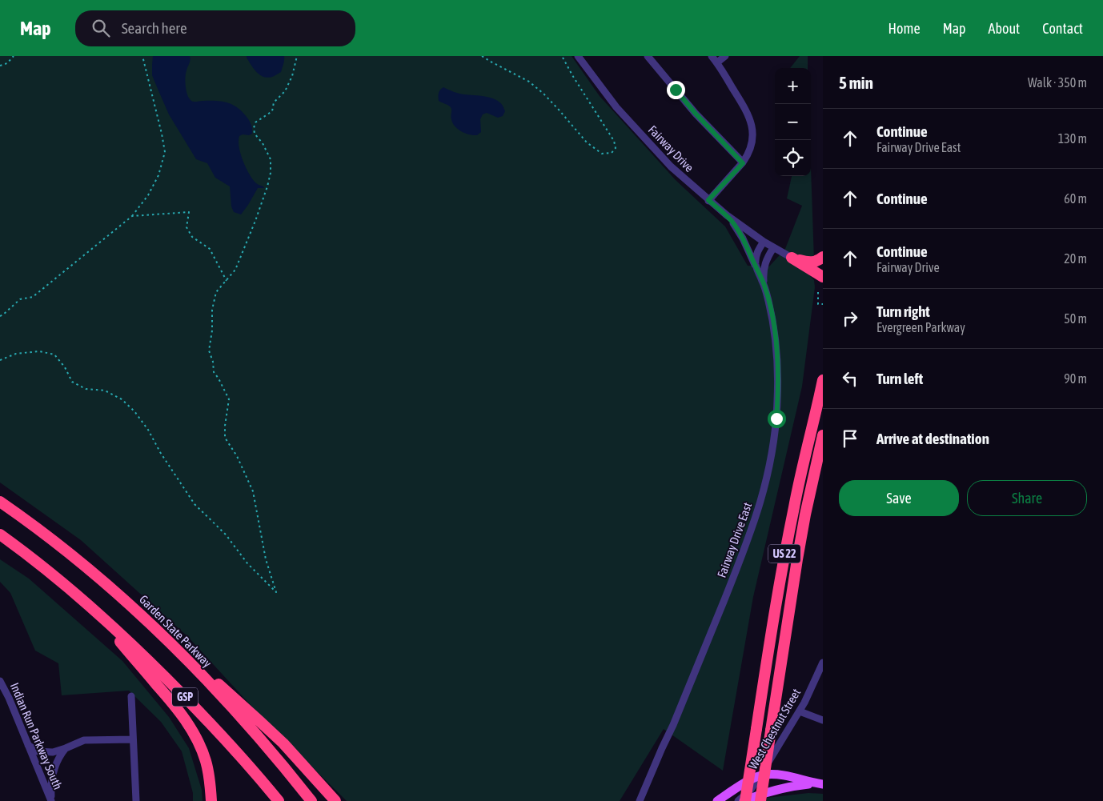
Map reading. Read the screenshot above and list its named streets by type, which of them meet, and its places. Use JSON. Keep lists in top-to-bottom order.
{
  "streets": {
    "highway": ["US 22", "Garden State Parkway", "GSP"],
    "street": [
      "Fairway Drive",
      "Fairway Drive East",
      "West Chestnut Street",
      "Indian Run Parkway South"
    ]
  },
  "crossings": [
    ["Fairway Drive", "Fairway Drive East"]
  ],
  "page": {
    "header": "Map",
    "search": "Search here",
    "nav": [
      "Home",
      "Map",
      "About",
      "Contact"
    ],
    "heading": ["5 min", "Walk · 350 m"],
    "map_buttons": ["+", "−"],
    "list": [
      ["Continue", "Fairway Drive East", "130 m"],
      ["Continue", "60 m"],
      ["Continue", "Fairway Drive", "20 m"],
      ["Turn right", "Evergreen Parkway", "50 m"],
      ["Turn left", "90 m"],
      "Arrive at destination"
    ],
    "buttons": ["Save", "Share"]
  }
}
